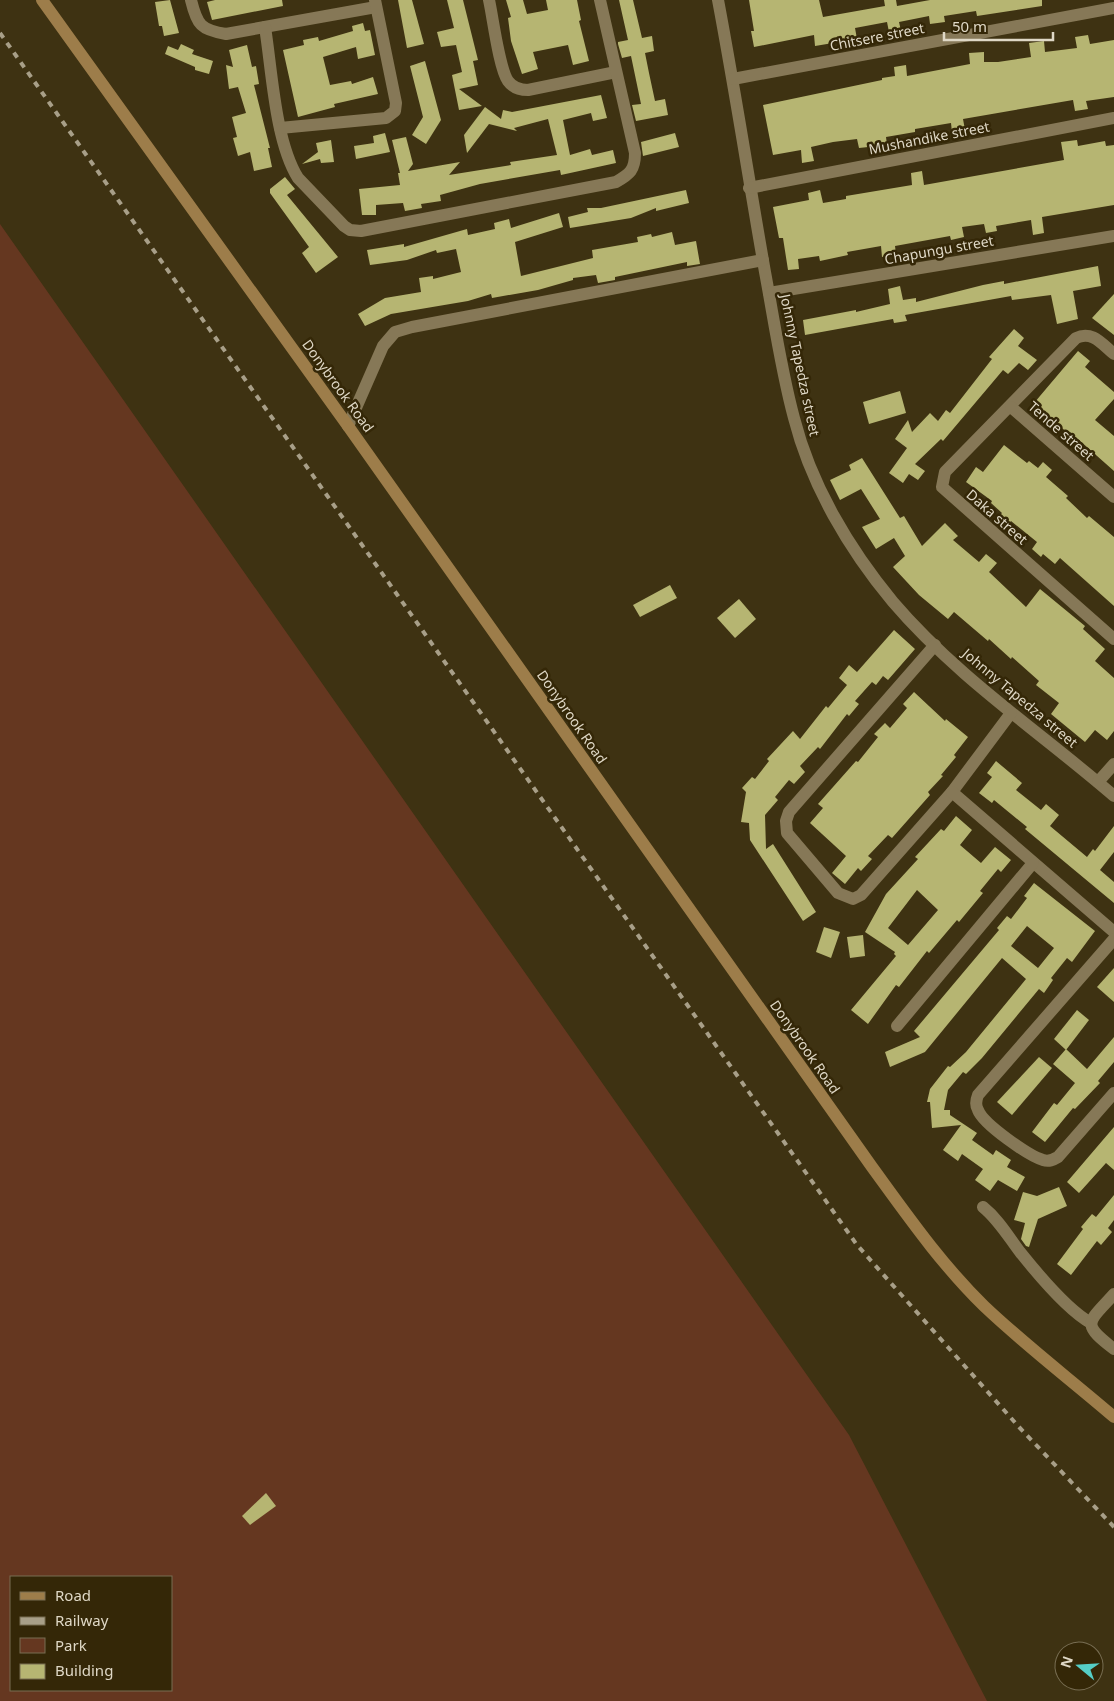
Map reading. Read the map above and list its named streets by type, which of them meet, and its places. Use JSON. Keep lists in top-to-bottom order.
{
  "streets": {
    "street": [
      "Chitsere street",
      "Mushandike street",
      "Chapungu street",
      "Johnny Tapedza street",
      "Donybrook Road",
      "Tende street",
      "Daka street"
    ]
  },
  "crossings": [
    ["Chitsere street", "Johnny Tapedza street"],
    ["Mushandike street", "Johnny Tapedza street"],
    ["Chapungu street", "Johnny Tapedza street"],
    ["Tende street", "Daka street"]
  ],
  "legend": [
    "Road",
    "Railway",
    "Park",
    "Building"
  ],
  "scale_bar": "50 m",
  "north": "left"
}
